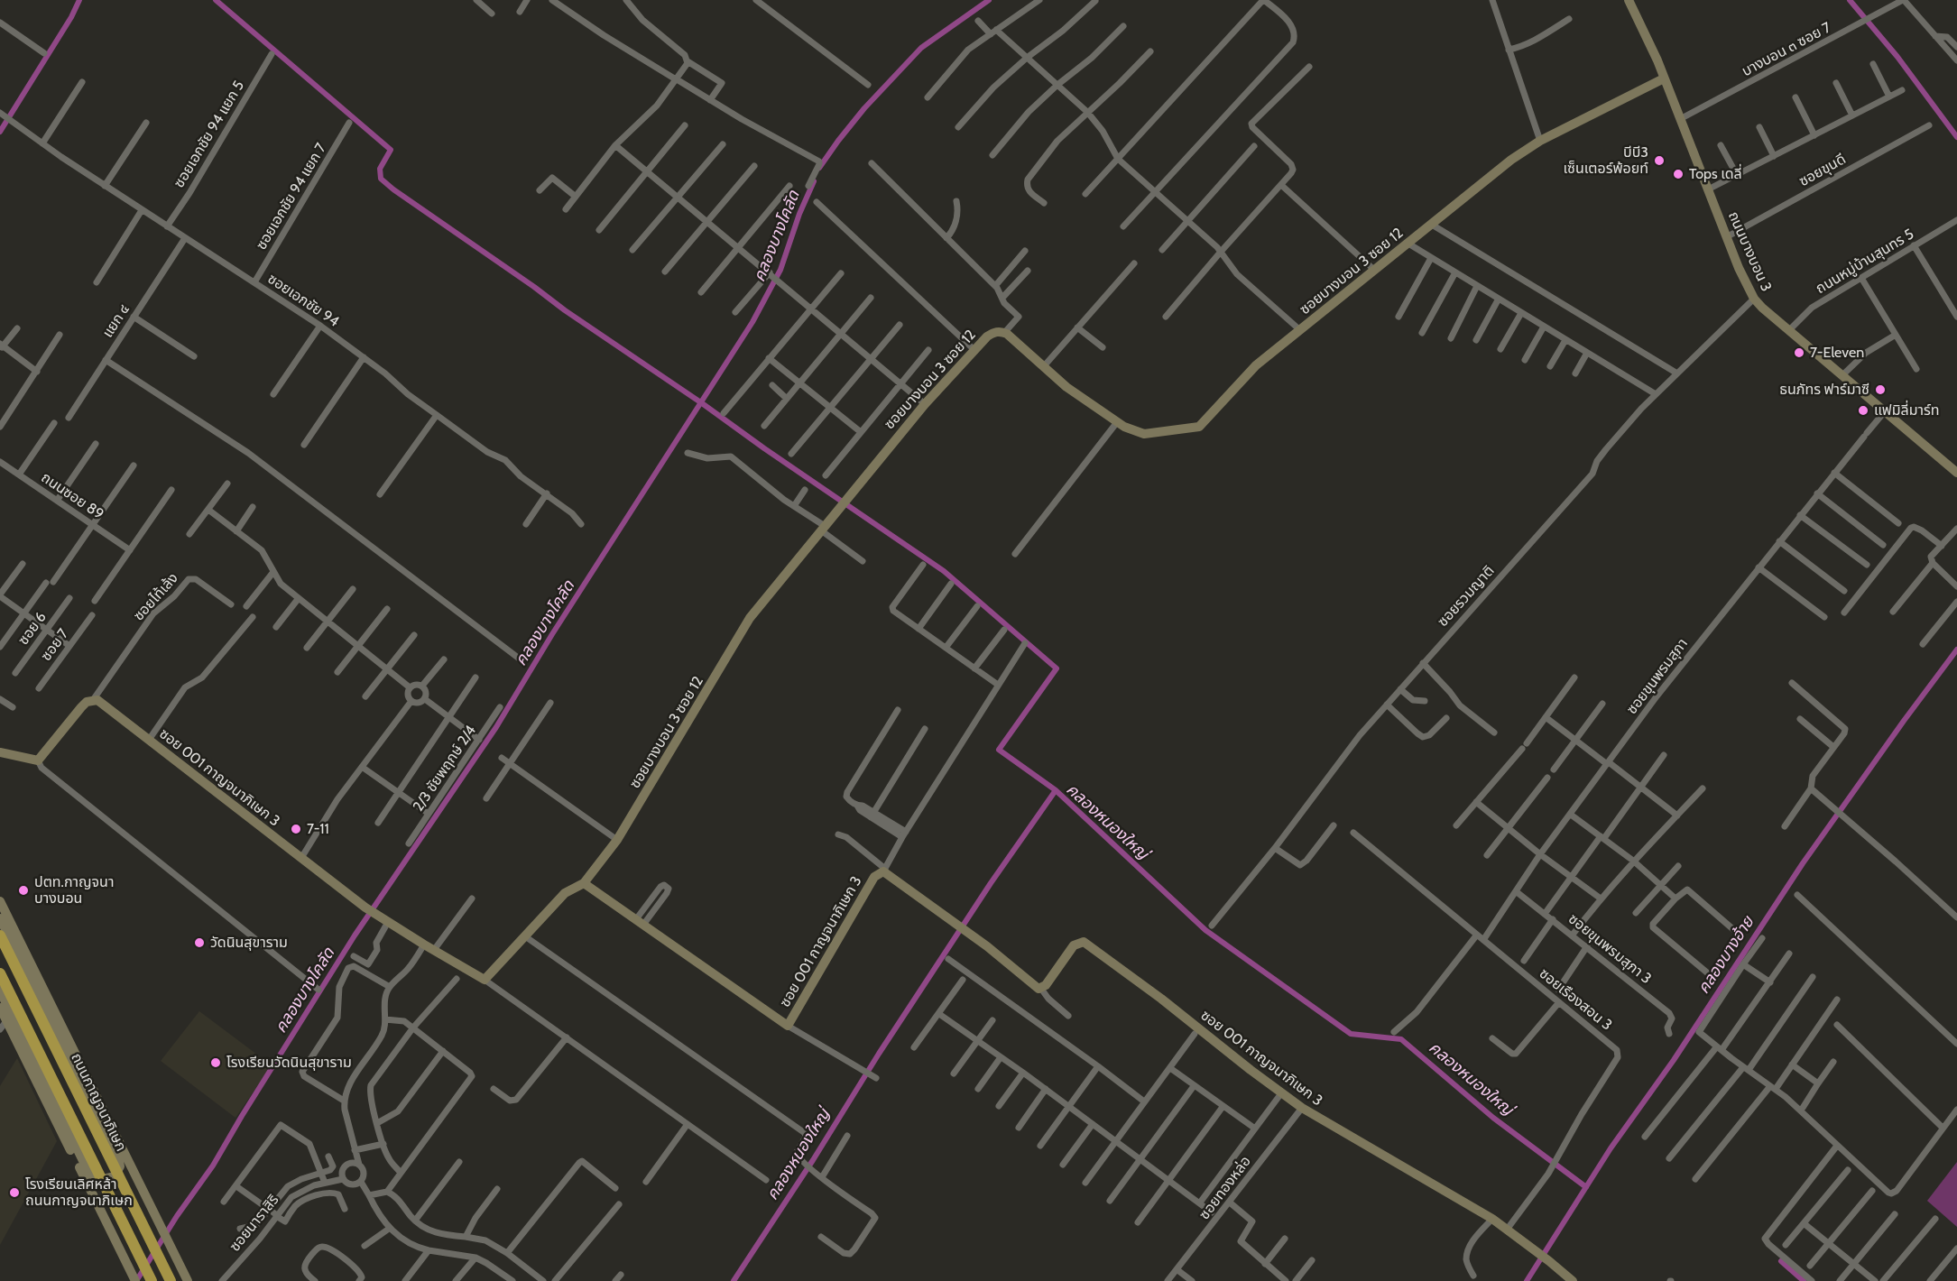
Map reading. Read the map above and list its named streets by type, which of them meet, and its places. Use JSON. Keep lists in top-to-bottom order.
{
  "streets": {
    "highway": ["ถนนกาญจนาภิเษก"],
    "street": [
      "บางบอน ๓ ซอย 7",
      "ซอยเอกชัย 94 แยก 5",
      "ซอยขุนดี",
      "ซอยเอกชัย 94 แยก 7",
      "ถนนบางบอน 3",
      "ถนนหมู่บ้านสุนทร 5",
      "ซอยบางบอน 3 ซอย 12",
      "ซอยเอกชัย 94",
      "แยก ๔",
      "ถนนซอย 89",
      "ซอยรวมญาติ",
      "ซอยไท้เล้ง",
      "ซอย 6",
      "ซอย 7",
      "ซอยขุนพรมสุภา",
      "2/3 ชัยพฤกษ์ 2/4",
      "ซอย 001 กาญจนาภิเษก 3",
      "ซอยขุนพรมสุภา 3",
      "ซอยเรืองสอน 3",
      "ซอยทองหล่อ",
      "ซอยนาราสิริ"
    ]
  },
  "crossings": [
    ["บางบอน ๓ ซอย 7", "ถนนบางบอน 3"],
    ["ซอยเอกชัย 94 แยก 5", "ซอยเอกชัย 94"],
    ["ซอยขุนดี", "ถนนบางบอน 3"],
    ["ซอยเอกชัย 94 แยก 7", "ซอยเอกชัย 94"],
    ["ถนนบางบอน 3", "ถนนหมู่บ้านสุนทร 5"],
    ["ถนนบางบอน 3", "ซอยบางบอน 3 ซอย 12"],
    ["ถนนบางบอน 3", "ซอยรวมญาติ"],
    ["ถนนบางบอน 3", "ซอยขุนพรมสุภา"],
    ["ซอยบางบอน 3 ซอย 12", "ซอย 001 กาญจนาภิเษก 3"],
    ["ซอยเอกชัย 94", "แยก ๔"],
    ["ซอยไท้เล้ง", "ซอย 001 กาญจนาภิเษก 3"],
    ["ซอยขุนพรมสุภา", "ซอยขุนพรมสุภา 3"],
    ["ซอยขุนพรมสุภา", "ซอยเรืองสอน 3"],
    ["ซอย 001 กาญจนาภิเษก 3", "ซอยเรืองสอน 3"],
    ["ซอย 001 กาญจนาภิเษก 3", "ซอยทองหล่อ"]
  ],
  "water": ["คลองบางโคลัด", "คลองหนองใหญ่", "คลองบางอ้าย"],
  "places": [
    "บีบี3 เซ็นเตอร์พ้อยท์",
    "Tops เดลี่",
    "7-Eleven",
    "ธนภัทร ฟาร์มาซี",
    "แฟมิลี่มาร์ท",
    "7-11",
    "ปตท.กาญจนา บางบอน",
    "วัดนินสุขาราม",
    "โรงเรียนวัดนินสุขาราม",
    "โรงเรียนเลิศหล้า ถนนกาญจนาภิเษก"
  ]
}
